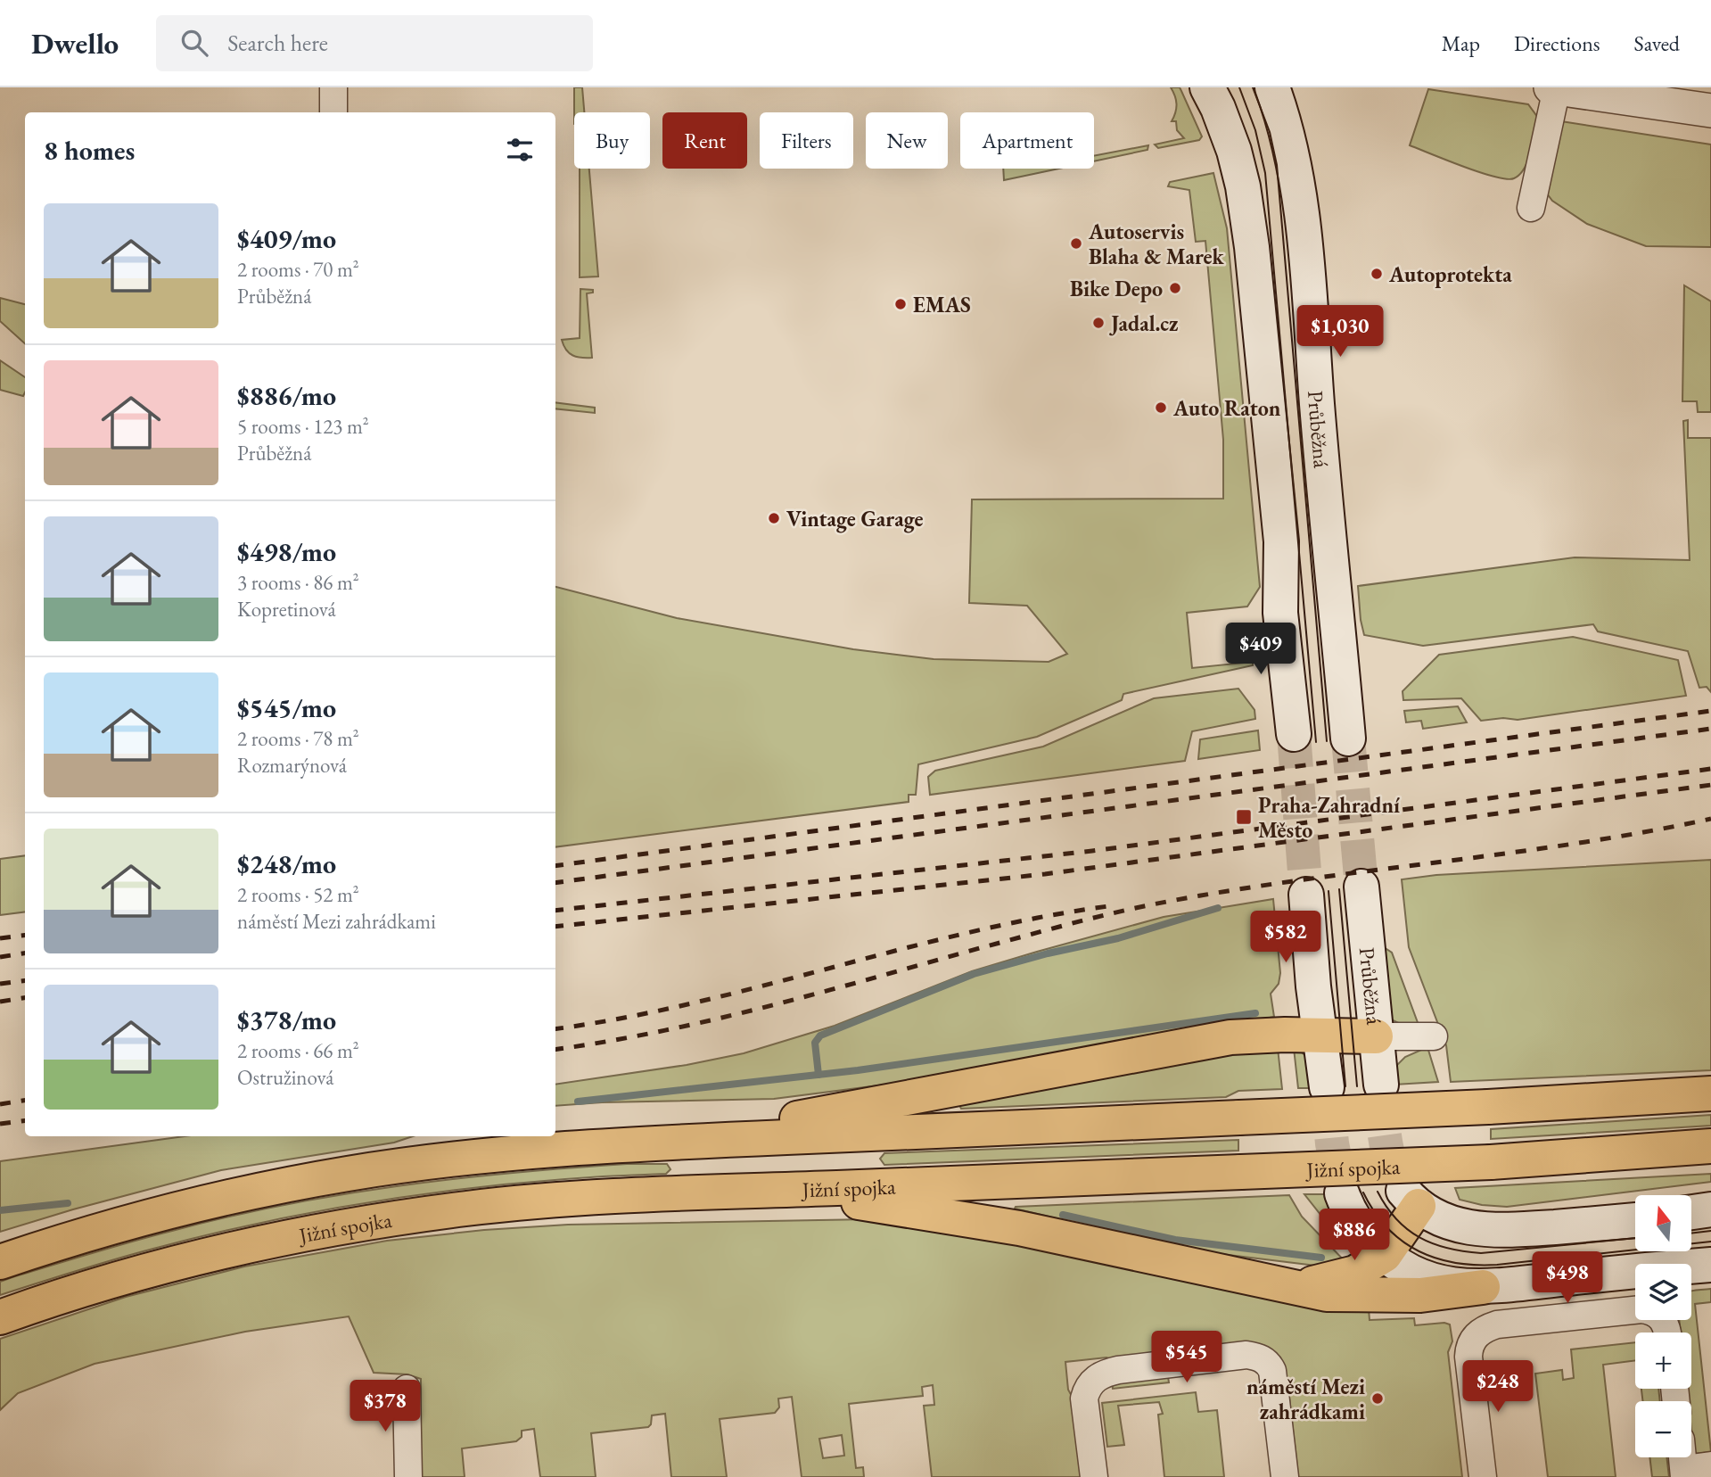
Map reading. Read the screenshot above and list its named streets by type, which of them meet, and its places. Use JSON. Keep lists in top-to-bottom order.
{
  "streets": {
    "highway": ["Jižní spojka"],
    "main road": ["Průběžná"]
  },
  "places": {
    "other": [
      "Autoservis Blaha & Marek",
      "Autoprotekta",
      "Bike Depo",
      "EMAS",
      "Jadal.cz",
      "Auto Raton",
      "Vintage Garage",
      "náměstí Mezi zahrádkami"
    ],
    "transit": ["Praha-Zahradní Město"]
  },
  "north": "top",
  "page": {
    "header": "Dwello",
    "search": "Search here",
    "nav": ["Map", "Directions", "Saved"],
    "chip": [
      "Buy",
      "Rent",
      "Filters",
      "New",
      "Apartment"
    ],
    "heading": "8 homes",
    "list": [
      {
        "name": "$409/mo",
        "note": "2 rooms · 70 m² · Průběžná"
      },
      {
        "name": "$886/mo",
        "note": "5 rooms · 123 m² · Průběžná"
      },
      {
        "name": "$498/mo",
        "note": "3 rooms · 86 m² · Kopretinová"
      },
      {
        "name": "$545/mo",
        "note": "2 rooms · 78 m² · Rozmarýnová"
      },
      {
        "name": "$248/mo",
        "note": "2 rooms · 52 m² · náměstí Mezi zahrádkami"
      },
      {
        "name": "$378/mo",
        "note": "2 rooms · 66 m² · Ostružinová"
      }
    ],
    "price": [
      "$1,030",
      "$409",
      "$582",
      "$886",
      "$498",
      "$545",
      "$248",
      "$378"
    ],
    "map_buttons": ["+", "−"]
  }
}
